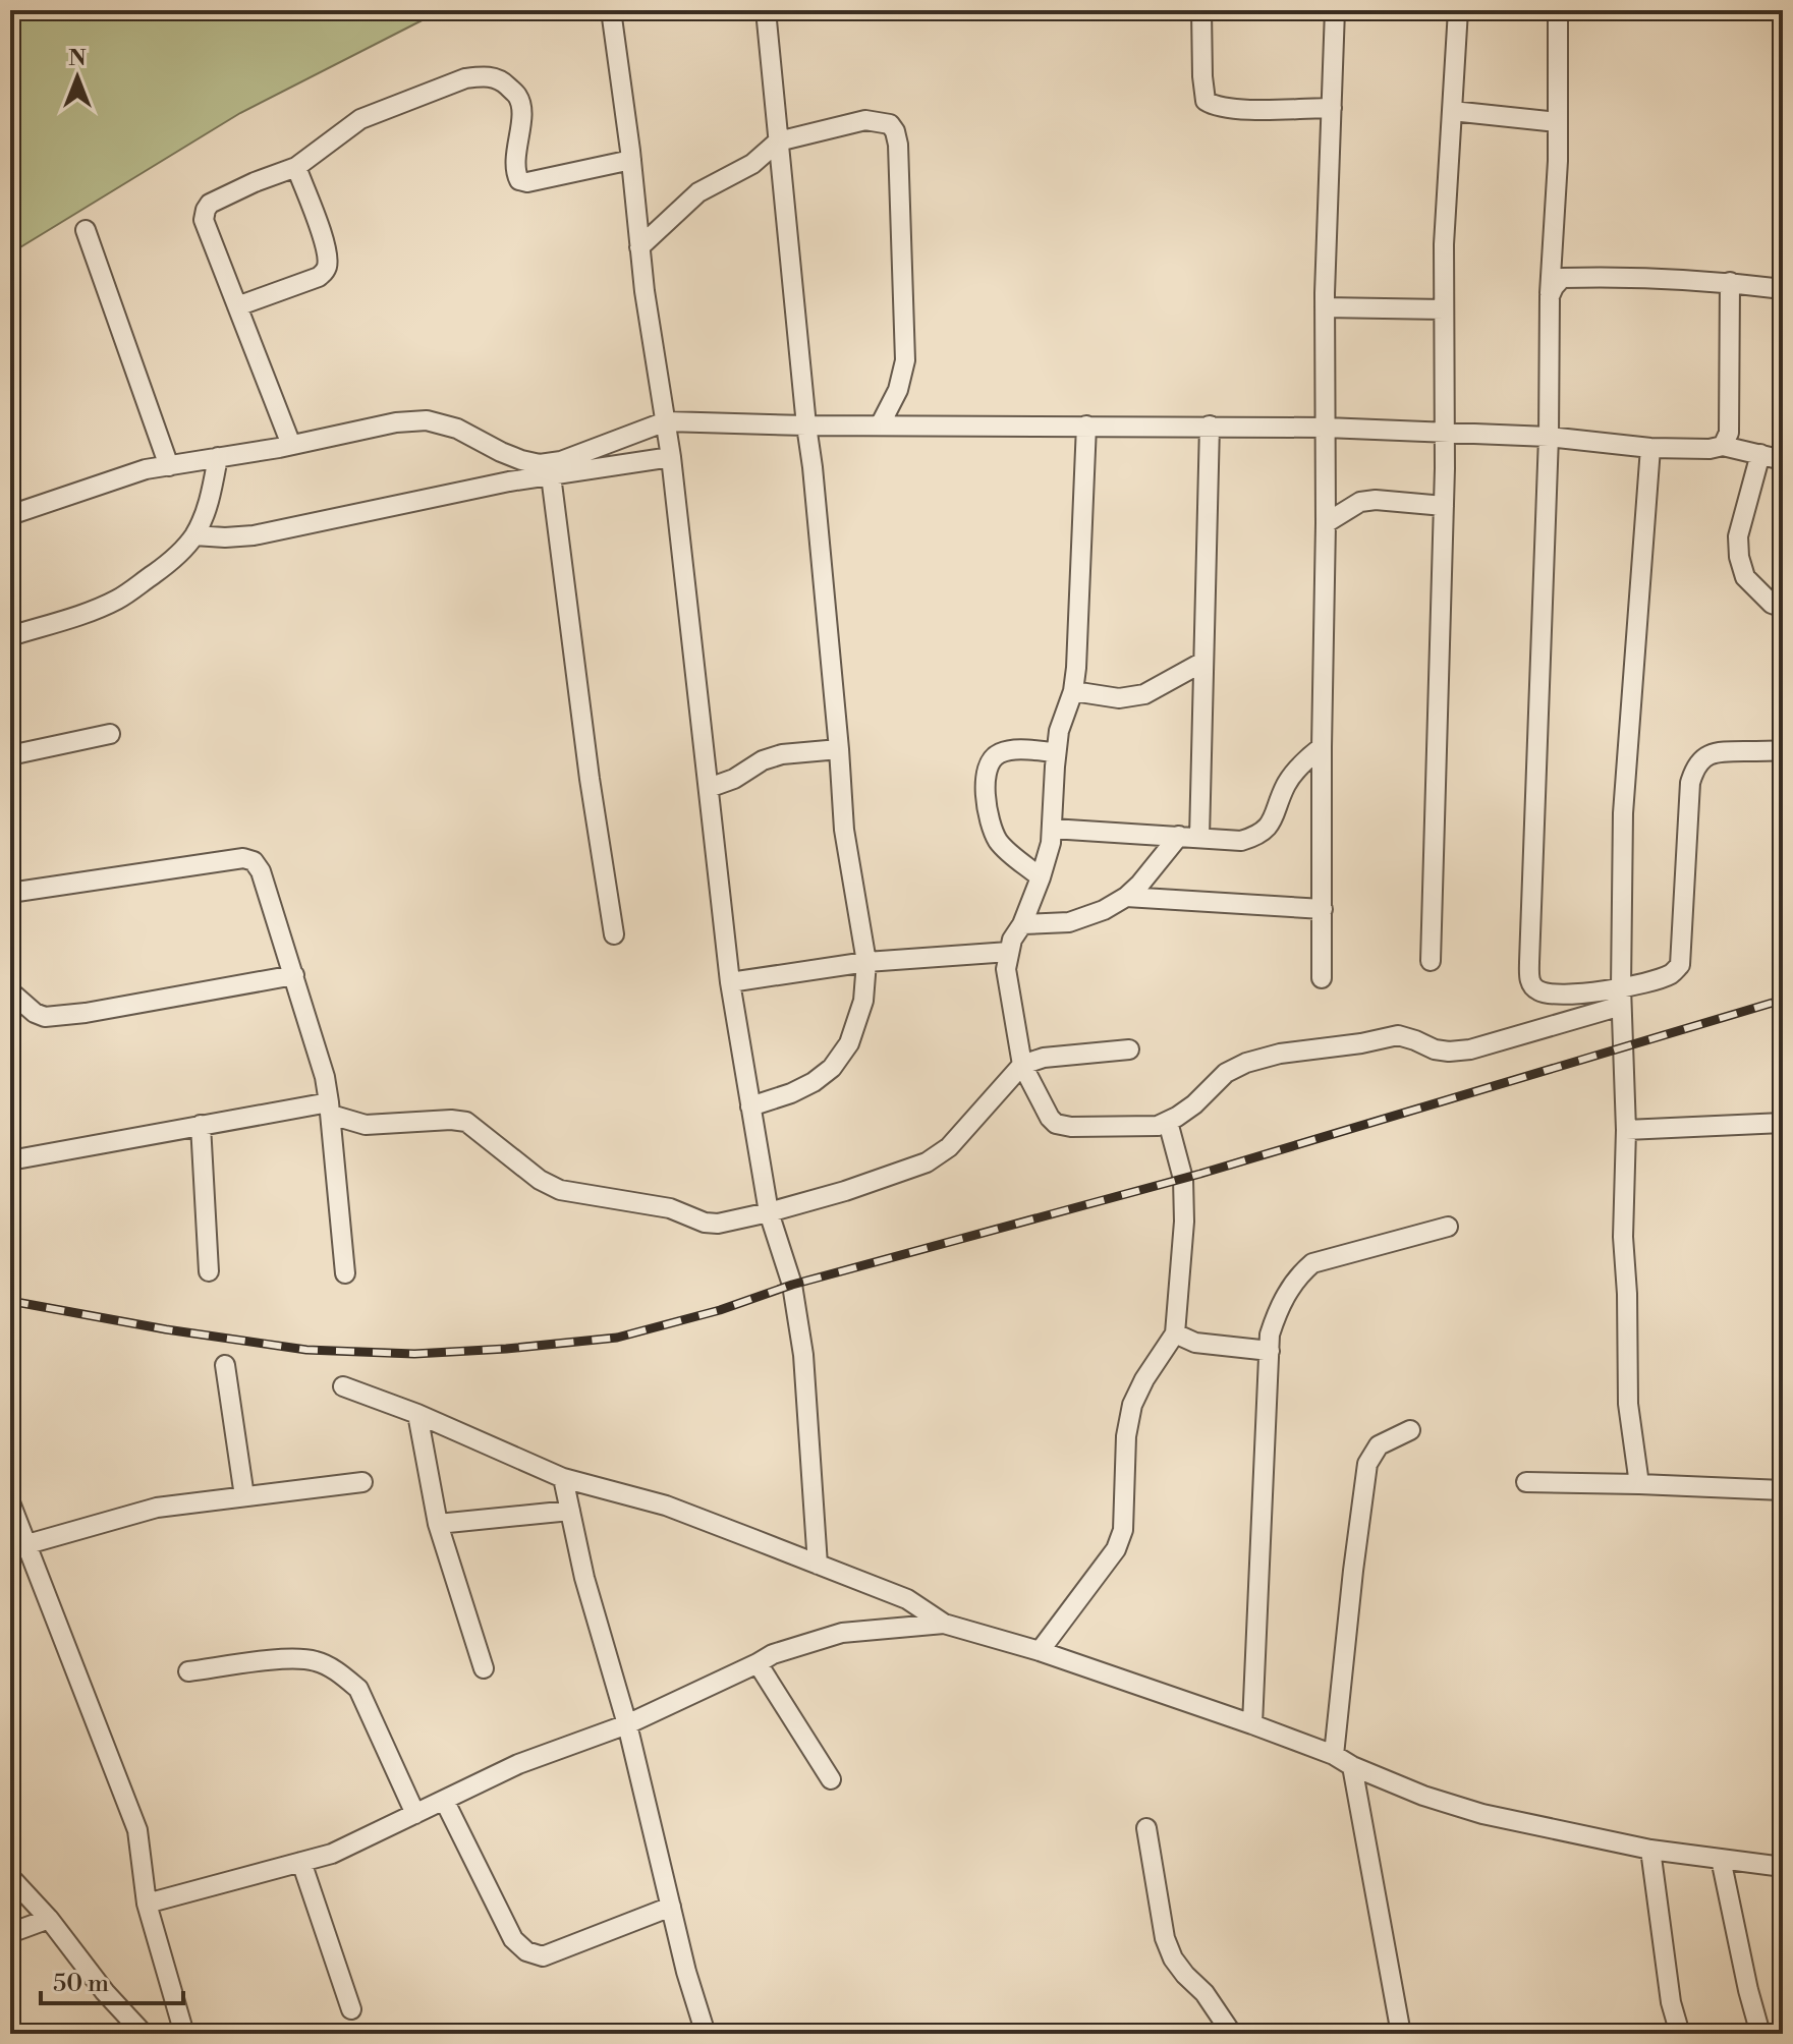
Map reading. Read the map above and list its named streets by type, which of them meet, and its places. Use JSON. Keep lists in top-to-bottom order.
{
  "scale_bar": "50 m",
  "north": "top"
}
